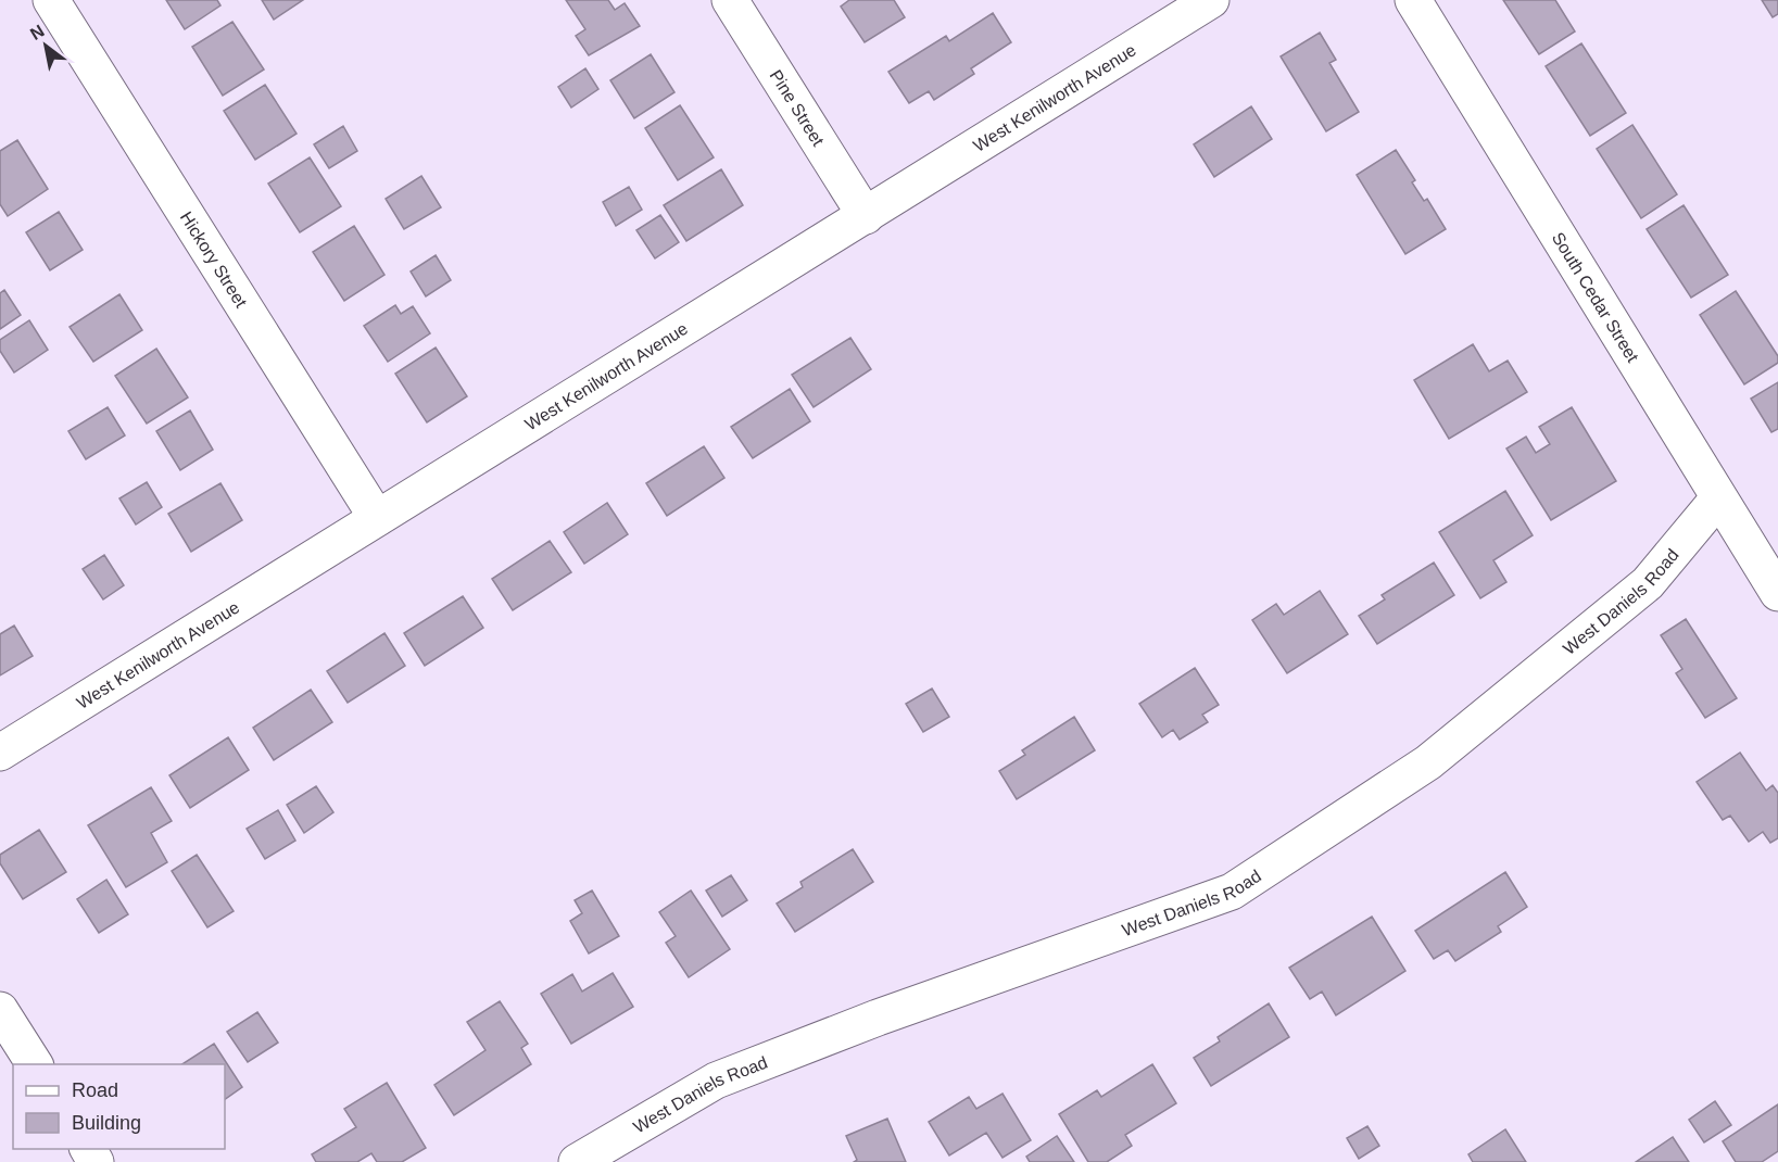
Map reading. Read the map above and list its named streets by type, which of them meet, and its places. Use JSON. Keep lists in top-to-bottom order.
{
  "streets": {
    "street": [
      "West Kenilworth Avenue",
      "Pine Street",
      "Hickory Street",
      "South Cedar Street",
      "West Daniels Road"
    ]
  },
  "crossings": [
    ["West Kenilworth Avenue", "Pine Street"],
    ["West Kenilworth Avenue", "Hickory Street"],
    ["South Cedar Street", "West Daniels Road"]
  ],
  "legend": ["Road", "Building"],
  "north": "top left"
}
